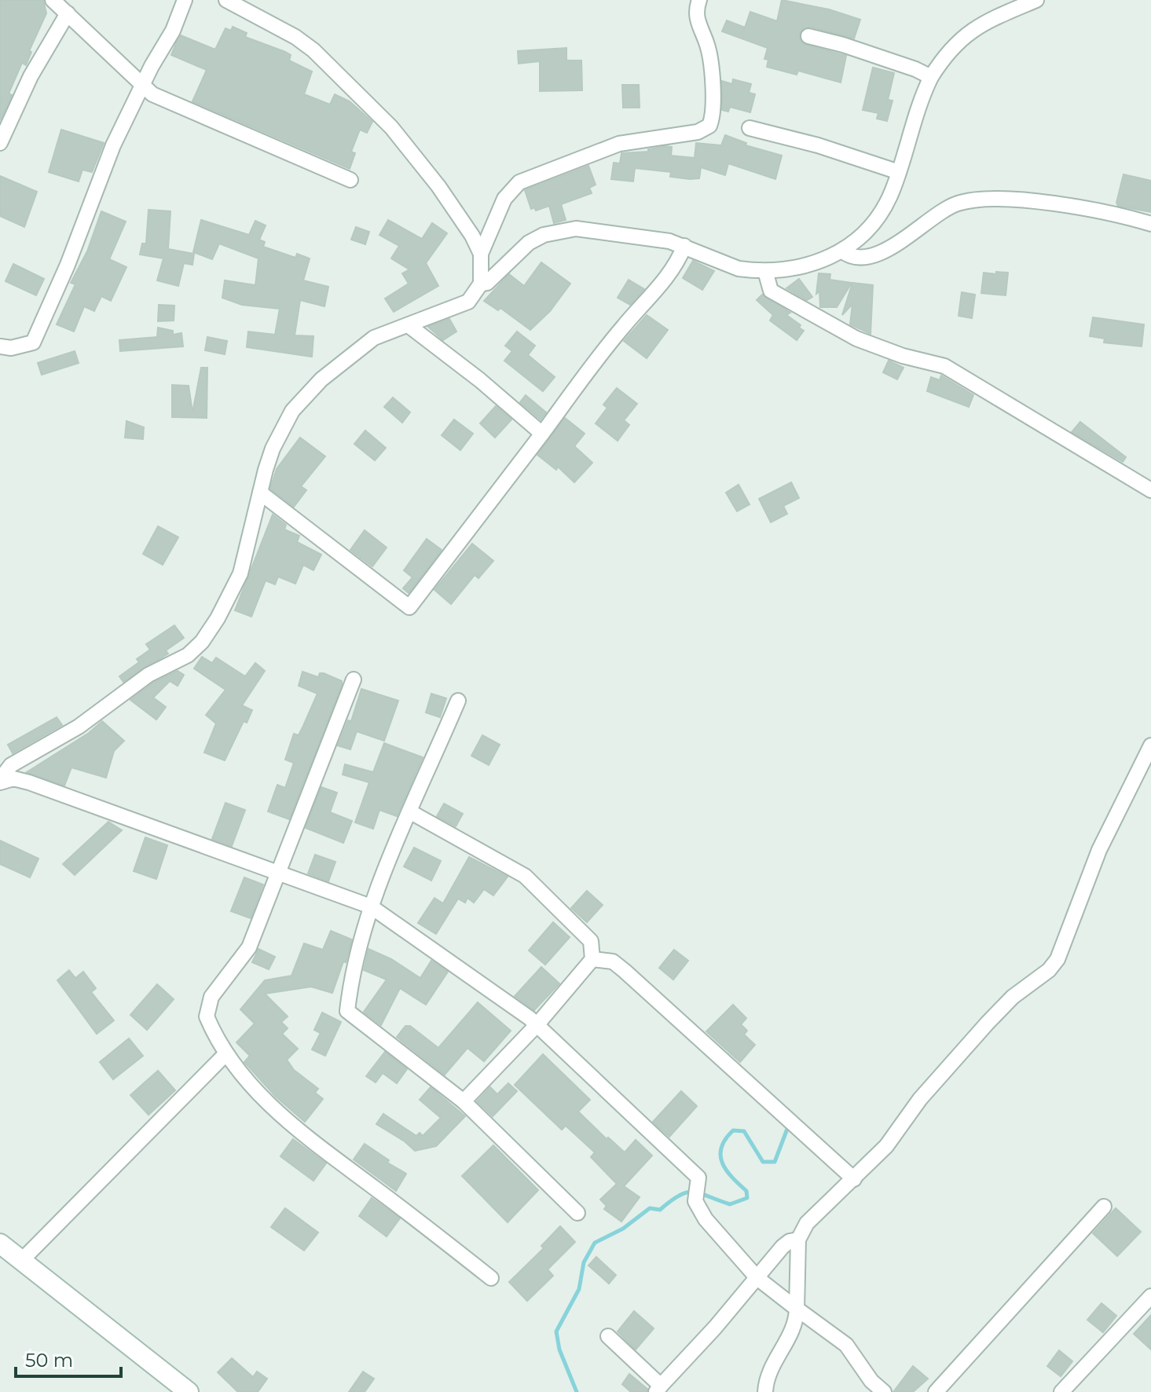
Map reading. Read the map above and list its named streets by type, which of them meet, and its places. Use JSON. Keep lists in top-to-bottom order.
{
  "scale_bar": "50 m"
}
